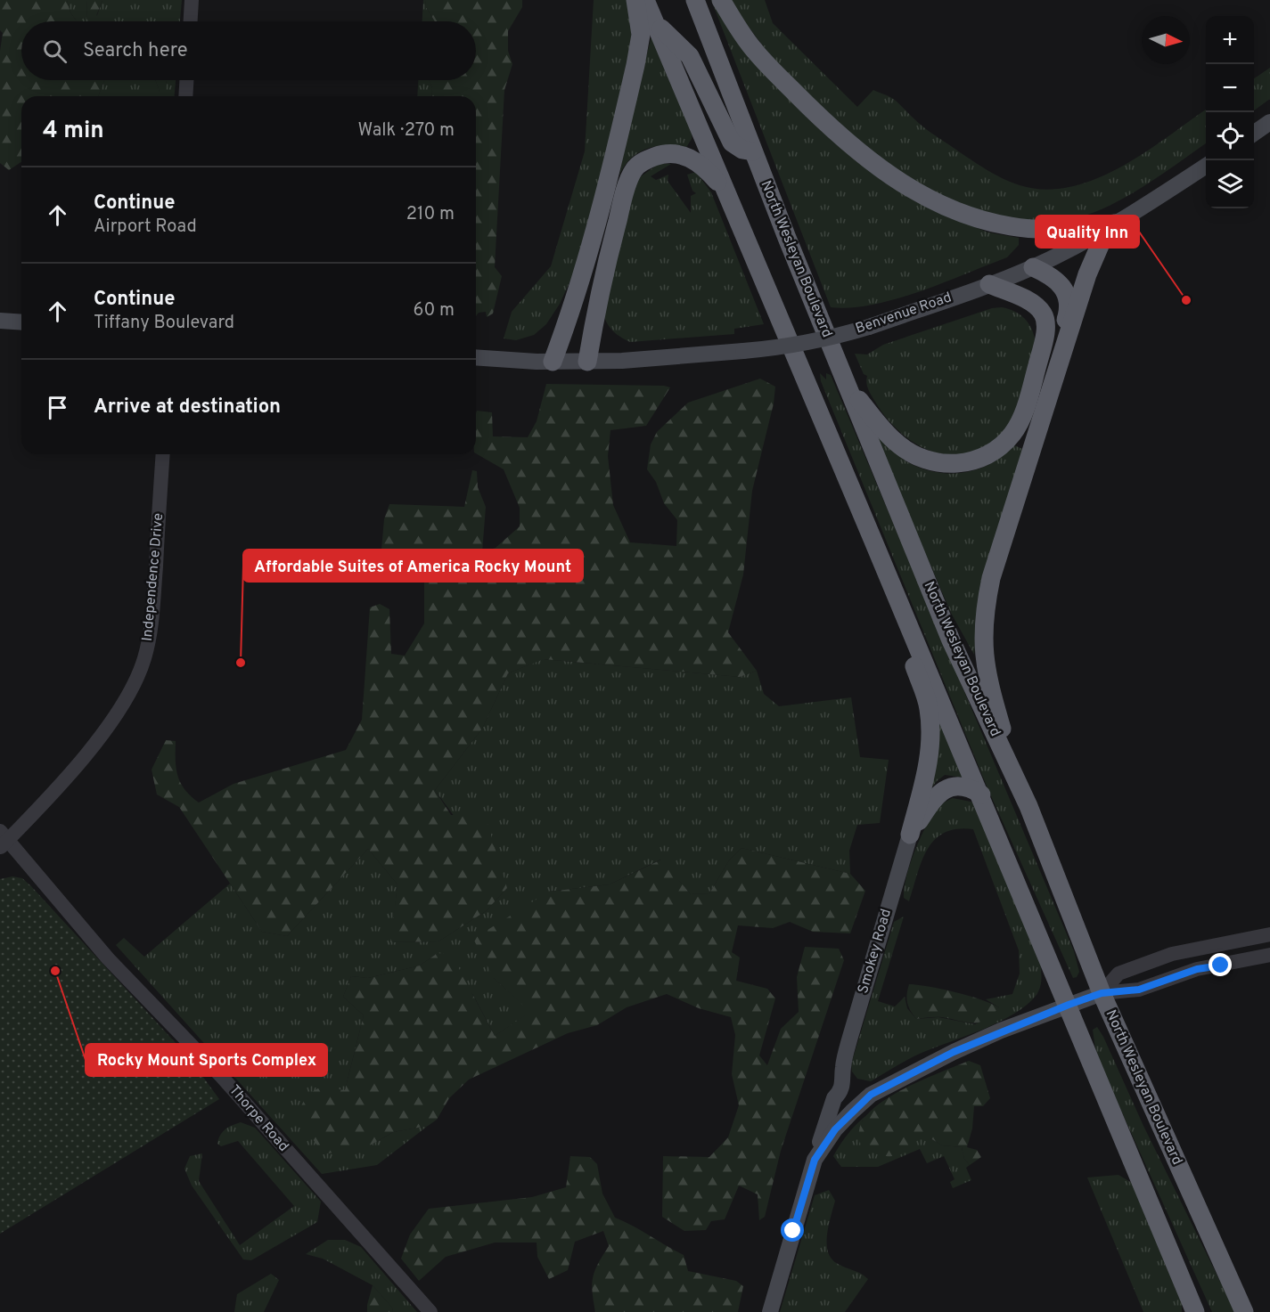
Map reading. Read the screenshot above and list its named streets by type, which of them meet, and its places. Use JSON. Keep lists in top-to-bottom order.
{
  "streets": {
    "highway": ["North Wesleyan Boulevard"],
    "main road": ["Benvenue Road", "Smokey Road"],
    "street": ["Independence Drive", "Thorpe Road"]
  },
  "crossings": [
    ["Independence Drive", "Thorpe Road"]
  ],
  "places": ["Quality Inn", "Affordable Suites of America Rocky Mount", "Rocky Mount Sports Complex"],
  "north": "right",
  "page": {
    "map_buttons": ["+", "−"],
    "search": "Search here",
    "heading": ["4 min", "Walk · 270 m"],
    "list": [
      ["Continue", "Airport Road", "210 m"],
      ["Continue", "Tiffany Boulevard", "60 m"],
      "Arrive at destination"
    ]
  }
}
